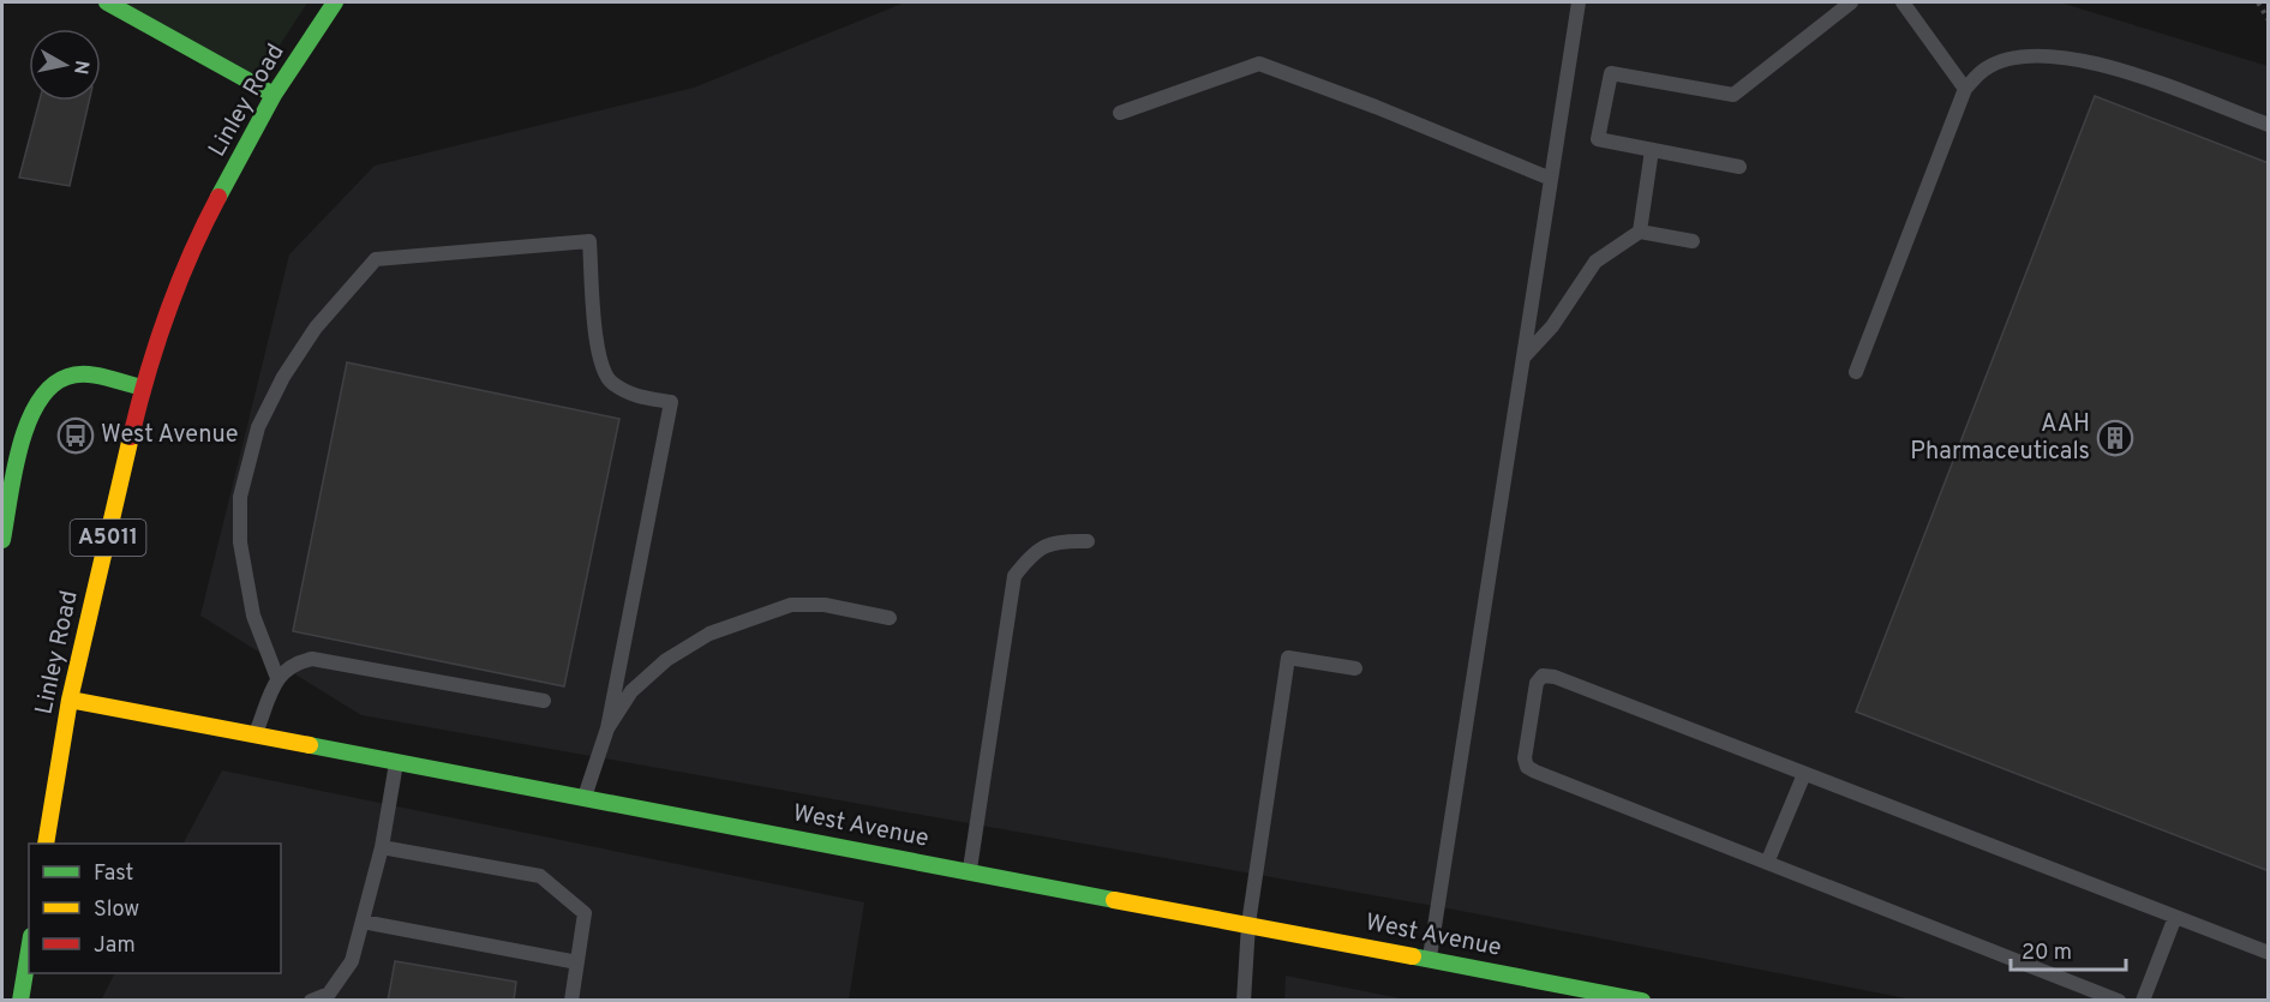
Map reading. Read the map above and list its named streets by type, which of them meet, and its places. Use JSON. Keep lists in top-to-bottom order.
{
  "streets": {
    "street": ["Linley Road", "A5011", "West Avenue"]
  },
  "crossings": [
    ["Linley Road", "West Avenue"]
  ],
  "places": {
    "bus stop": ["West Avenue"],
    "building": ["AAH Pharmaceuticals"]
  },
  "legend": ["Fast", "Slow", "Jam"],
  "scale_bar": "20 m",
  "north": "right"
}
